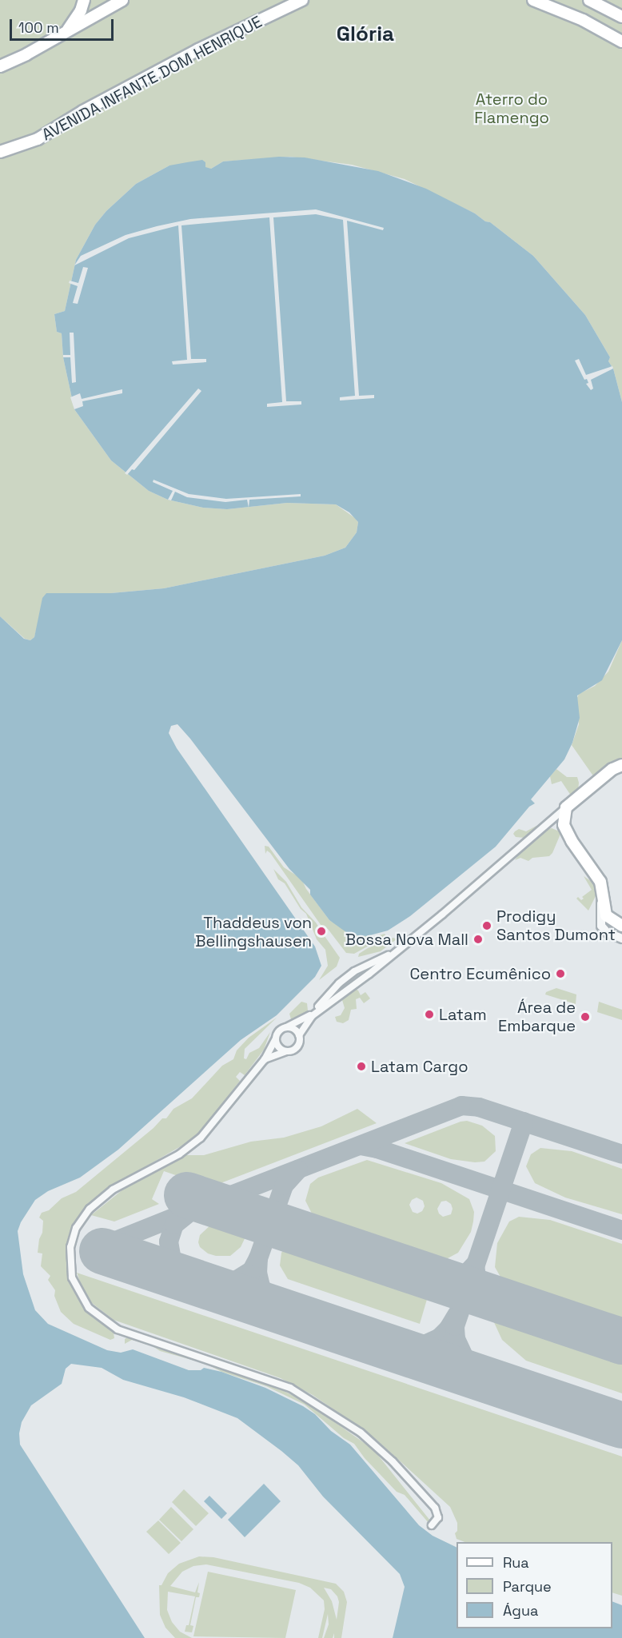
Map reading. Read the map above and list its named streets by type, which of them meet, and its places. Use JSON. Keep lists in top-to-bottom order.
{
  "streets": {
    "main road": ["AVENIDA INFANTE DOM HENRIQUE"]
  },
  "districts": ["Glória"],
  "parks": ["Aterro do Flamengo"],
  "places": [
    "Prodigy Santos Dumont",
    "Thaddeus von Bellingshausen",
    "Bossa Nova Mall",
    "Centro Ecumênico",
    "Latam",
    "Área de Embarque",
    "Latam Cargo"
  ],
  "legend": ["Rua", "Parque", "Água"],
  "scale_bar": "100 m"
}
